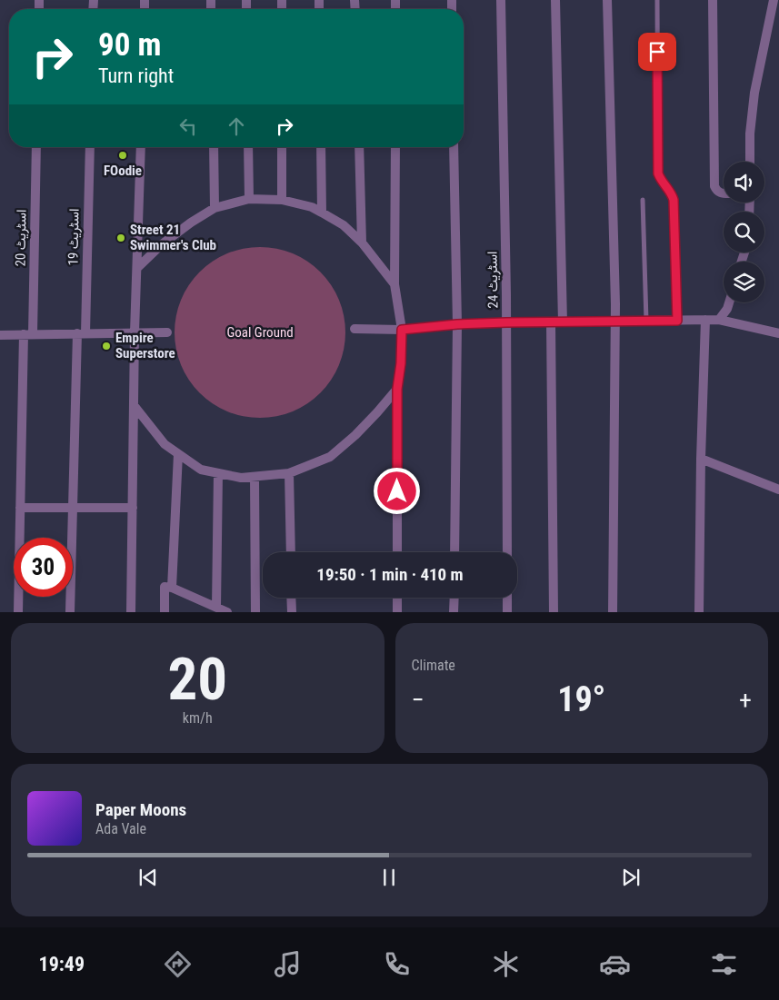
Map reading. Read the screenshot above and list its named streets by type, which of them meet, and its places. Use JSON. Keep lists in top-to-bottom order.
{
  "streets": {
    "street": ["اسٹریٹ 19", "اسٹریٹ 20", "اسٹریٹ 24"]
  },
  "parks": ["Goal Ground"],
  "places": ["FOodie", "Street 21 Swimmer's Club", "Empire Superstore"],
  "page": {
    "turn": ["90 m", "Turn right"],
    "limit": "30",
    "trip": "19:50 · 1 min · 410 m",
    "tile": [
      ["20", "km/h"],
      "Climate"
    ],
    "heat": ["−", "19°", "+"],
    "song": ["Paper Moons", "Ada Vale"],
    "tabs": "19:49"
  }
}
